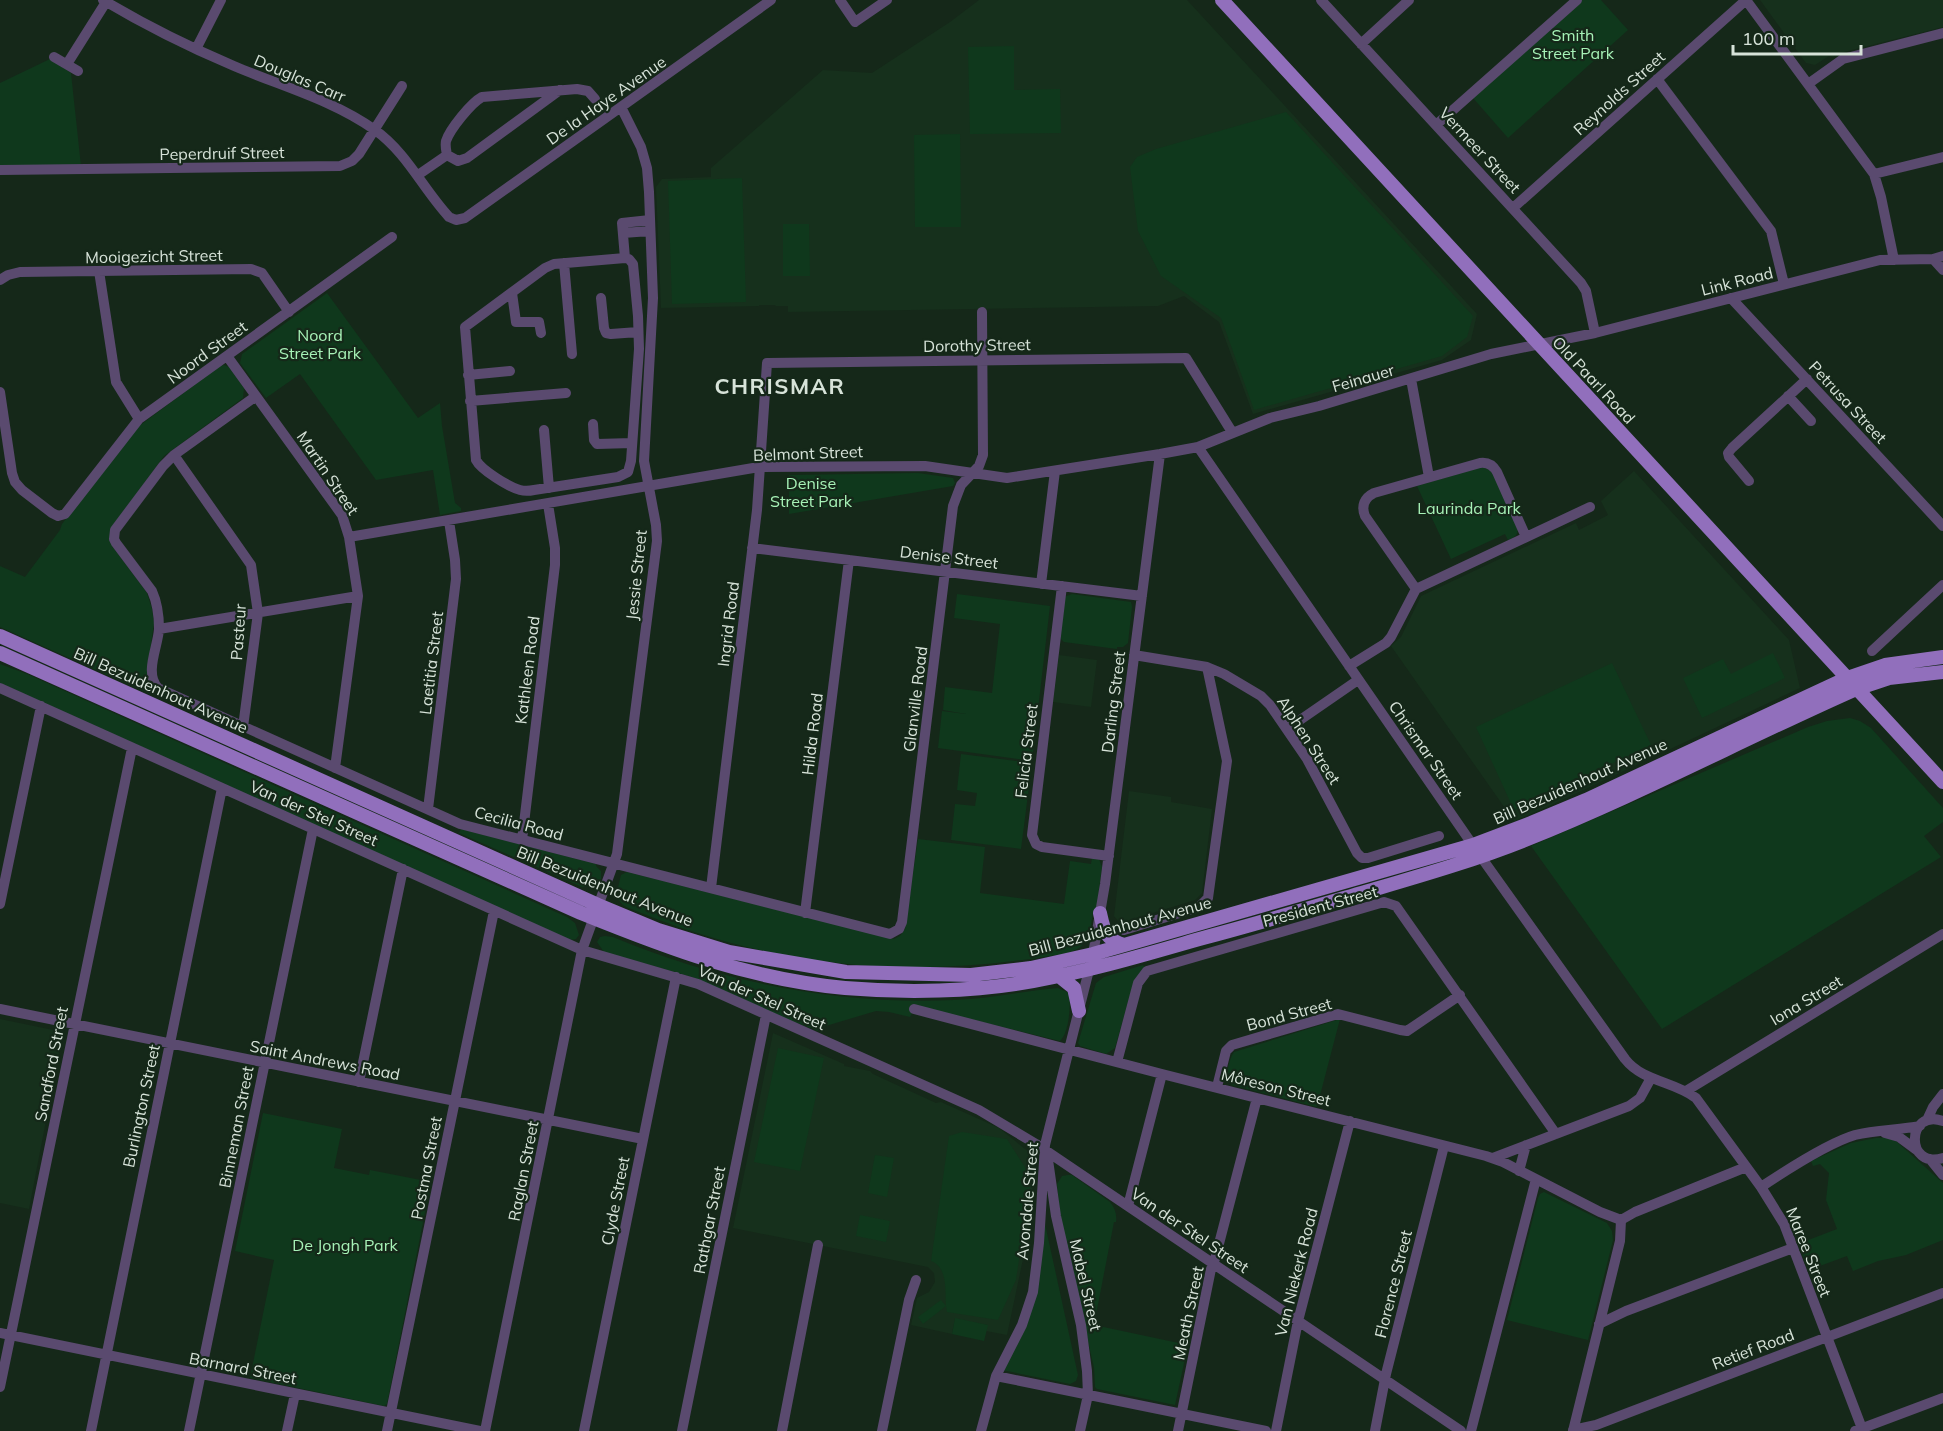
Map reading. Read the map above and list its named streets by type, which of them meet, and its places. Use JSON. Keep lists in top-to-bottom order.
{
  "streets": {
    "main road": ["Old Paarl Road", "Bill Bezuidenhout Avenue"],
    "street": [
      "Douglas Carr",
      "Reynolds Street",
      "De la Haye Avenue",
      "Vermeer Street",
      "Peperdruif Street",
      "Mooigezicht Street",
      "Link Road",
      "Dorothy Street",
      "Noord Street",
      "Feinauer",
      "Petrusa Street",
      "Belmont Street",
      "Martin Street",
      "Denise Street",
      "Jessie Street",
      "Ingrid Road",
      "Pasteur",
      "Laetitia Street",
      "Kathleen Road",
      "Glanville Road",
      "Darling Street",
      "Hilda Road",
      "Alphen Street",
      "Chrismar Street",
      "Felicia Street",
      "Van der Stel Street",
      "Cecilia Road",
      "President Street",
      "Iona Street",
      "Bond Street",
      "Saint Andrews Road",
      "Sandford Street",
      "Môreson Street",
      "Burlington Street",
      "Binneman Street",
      "Postma Street",
      "Raglan Street",
      "Clyde Street",
      "Avondale Street",
      "Rathgar Street",
      "Maree Street",
      "Van Niekerk Road",
      "Florence Street",
      "Mabel Street",
      "Meath Street",
      "Retief Road",
      "Barnard Street"
    ]
  },
  "crossings": [
    ["Douglas Carr", "De la Haye Avenue"],
    ["Douglas Carr", "Peperdruif Street"],
    ["Reynolds Street", "Vermeer Street"],
    ["De la Haye Avenue", "Jessie Street"],
    ["Vermeer Street", "Link Road"],
    ["Mooigezicht Street", "Noord Street"],
    ["Link Road", "Feinauer"],
    ["Link Road", "Old Paarl Road"],
    ["Link Road", "Petrusa Street"],
    ["Dorothy Street", "Feinauer"],
    ["Dorothy Street", "Ingrid Road"],
    ["Dorothy Street", "Glanville Road"],
    ["Noord Street", "Martin Street"],
    ["Feinauer", "Old Paarl Road"],
    ["Feinauer", "Belmont Street"],
    ["Feinauer", "Chrismar Street"],
    ["Old Paarl Road", "Bill Bezuidenhout Avenue"],
    ["Belmont Street", "Martin Street"],
    ["Belmont Street", "Jessie Street"],
    ["Belmont Street", "Ingrid Road"],
    ["Belmont Street", "Laetitia Street"],
    ["Belmont Street", "Kathleen Road"],
    ["Belmont Street", "Glanville Road"],
    ["Belmont Street", "Darling Street"],
    ["Belmont Street", "Chrismar Street"],
    ["Martin Street", "Cecilia Road"],
    ["Denise Street", "Ingrid Road"],
    ["Denise Street", "Glanville Road"],
    ["Denise Street", "Darling Street"],
    ["Denise Street", "Hilda Road"],
    ["Denise Street", "Felicia Street"],
    ["Jessie Street", "Bill Bezuidenhout Avenue"],
    ["Jessie Street", "Cecilia Road"],
    ["Jessie Street", "Raglan Street"],
    ["Ingrid Road", "Cecilia Road"],
    ["Pasteur", "Cecilia Road"],
    ["Laetitia Street", "Cecilia Road"],
    ["Kathleen Road", "Cecilia Road"],
    ["Bill Bezuidenhout Avenue", "Darling Street"],
    ["Bill Bezuidenhout Avenue", "Chrismar Street"],
    ["Bill Bezuidenhout Avenue", "Raglan Street"],
    ["Bill Bezuidenhout Avenue", "Avondale Street"],
    ["Glanville Road", "Cecilia Road"],
    ["Darling Street", "Alphen Street"],
    ["Darling Street", "Felicia Street"],
    ["Darling Street", "Avondale Street"],
    ["Hilda Road", "Cecilia Road"],
    ["Chrismar Street", "Maree Street"],
    ["Van der Stel Street", "Sandford Street"],
    ["Van der Stel Street", "Burlington Street"],
    ["Van der Stel Street", "Binneman Street"],
    ["Van der Stel Street", "Postma Street"],
    ["Van der Stel Street", "Raglan Street"],
    ["Van der Stel Street", "Clyde Street"],
    ["Van der Stel Street", "Avondale Street"],
    ["Van der Stel Street", "Rathgar Street"],
    ["Van der Stel Street", "Van Niekerk Road"],
    ["Van der Stel Street", "Florence Street"],
    ["Van der Stel Street", "Mabel Street"],
    ["Van der Stel Street", "Meath Street"],
    ["President Street", "Bond Street"],
    ["President Street", "Môreson Street"],
    ["Iona Street", "Maree Street"],
    ["Bond Street", "Môreson Street"],
    ["Saint Andrews Road", "Sandford Street"],
    ["Saint Andrews Road", "Burlington Street"],
    ["Saint Andrews Road", "Binneman Street"],
    ["Saint Andrews Road", "Postma Street"],
    ["Saint Andrews Road", "Raglan Street"],
    ["Saint Andrews Road", "Clyde Street"],
    ["Sandford Street", "Barnard Street"],
    ["Môreson Street", "Avondale Street"],
    ["Môreson Street", "Van Niekerk Road"],
    ["Môreson Street", "Florence Street"],
    ["Môreson Street", "Meath Street"],
    ["Burlington Street", "Barnard Street"],
    ["Binneman Street", "Barnard Street"],
    ["Postma Street", "Barnard Street"],
    ["Avondale Street", "Mabel Street"],
    ["Maree Street", "Retief Road"]
  ],
  "districts": ["CHRISMAR"],
  "parks": [
    "Smith Street Park",
    "Noord Street Park",
    "Denise Street Park",
    "Laurinda Park",
    "De Jongh Park"
  ],
  "scale_bar": "100 m"
}
